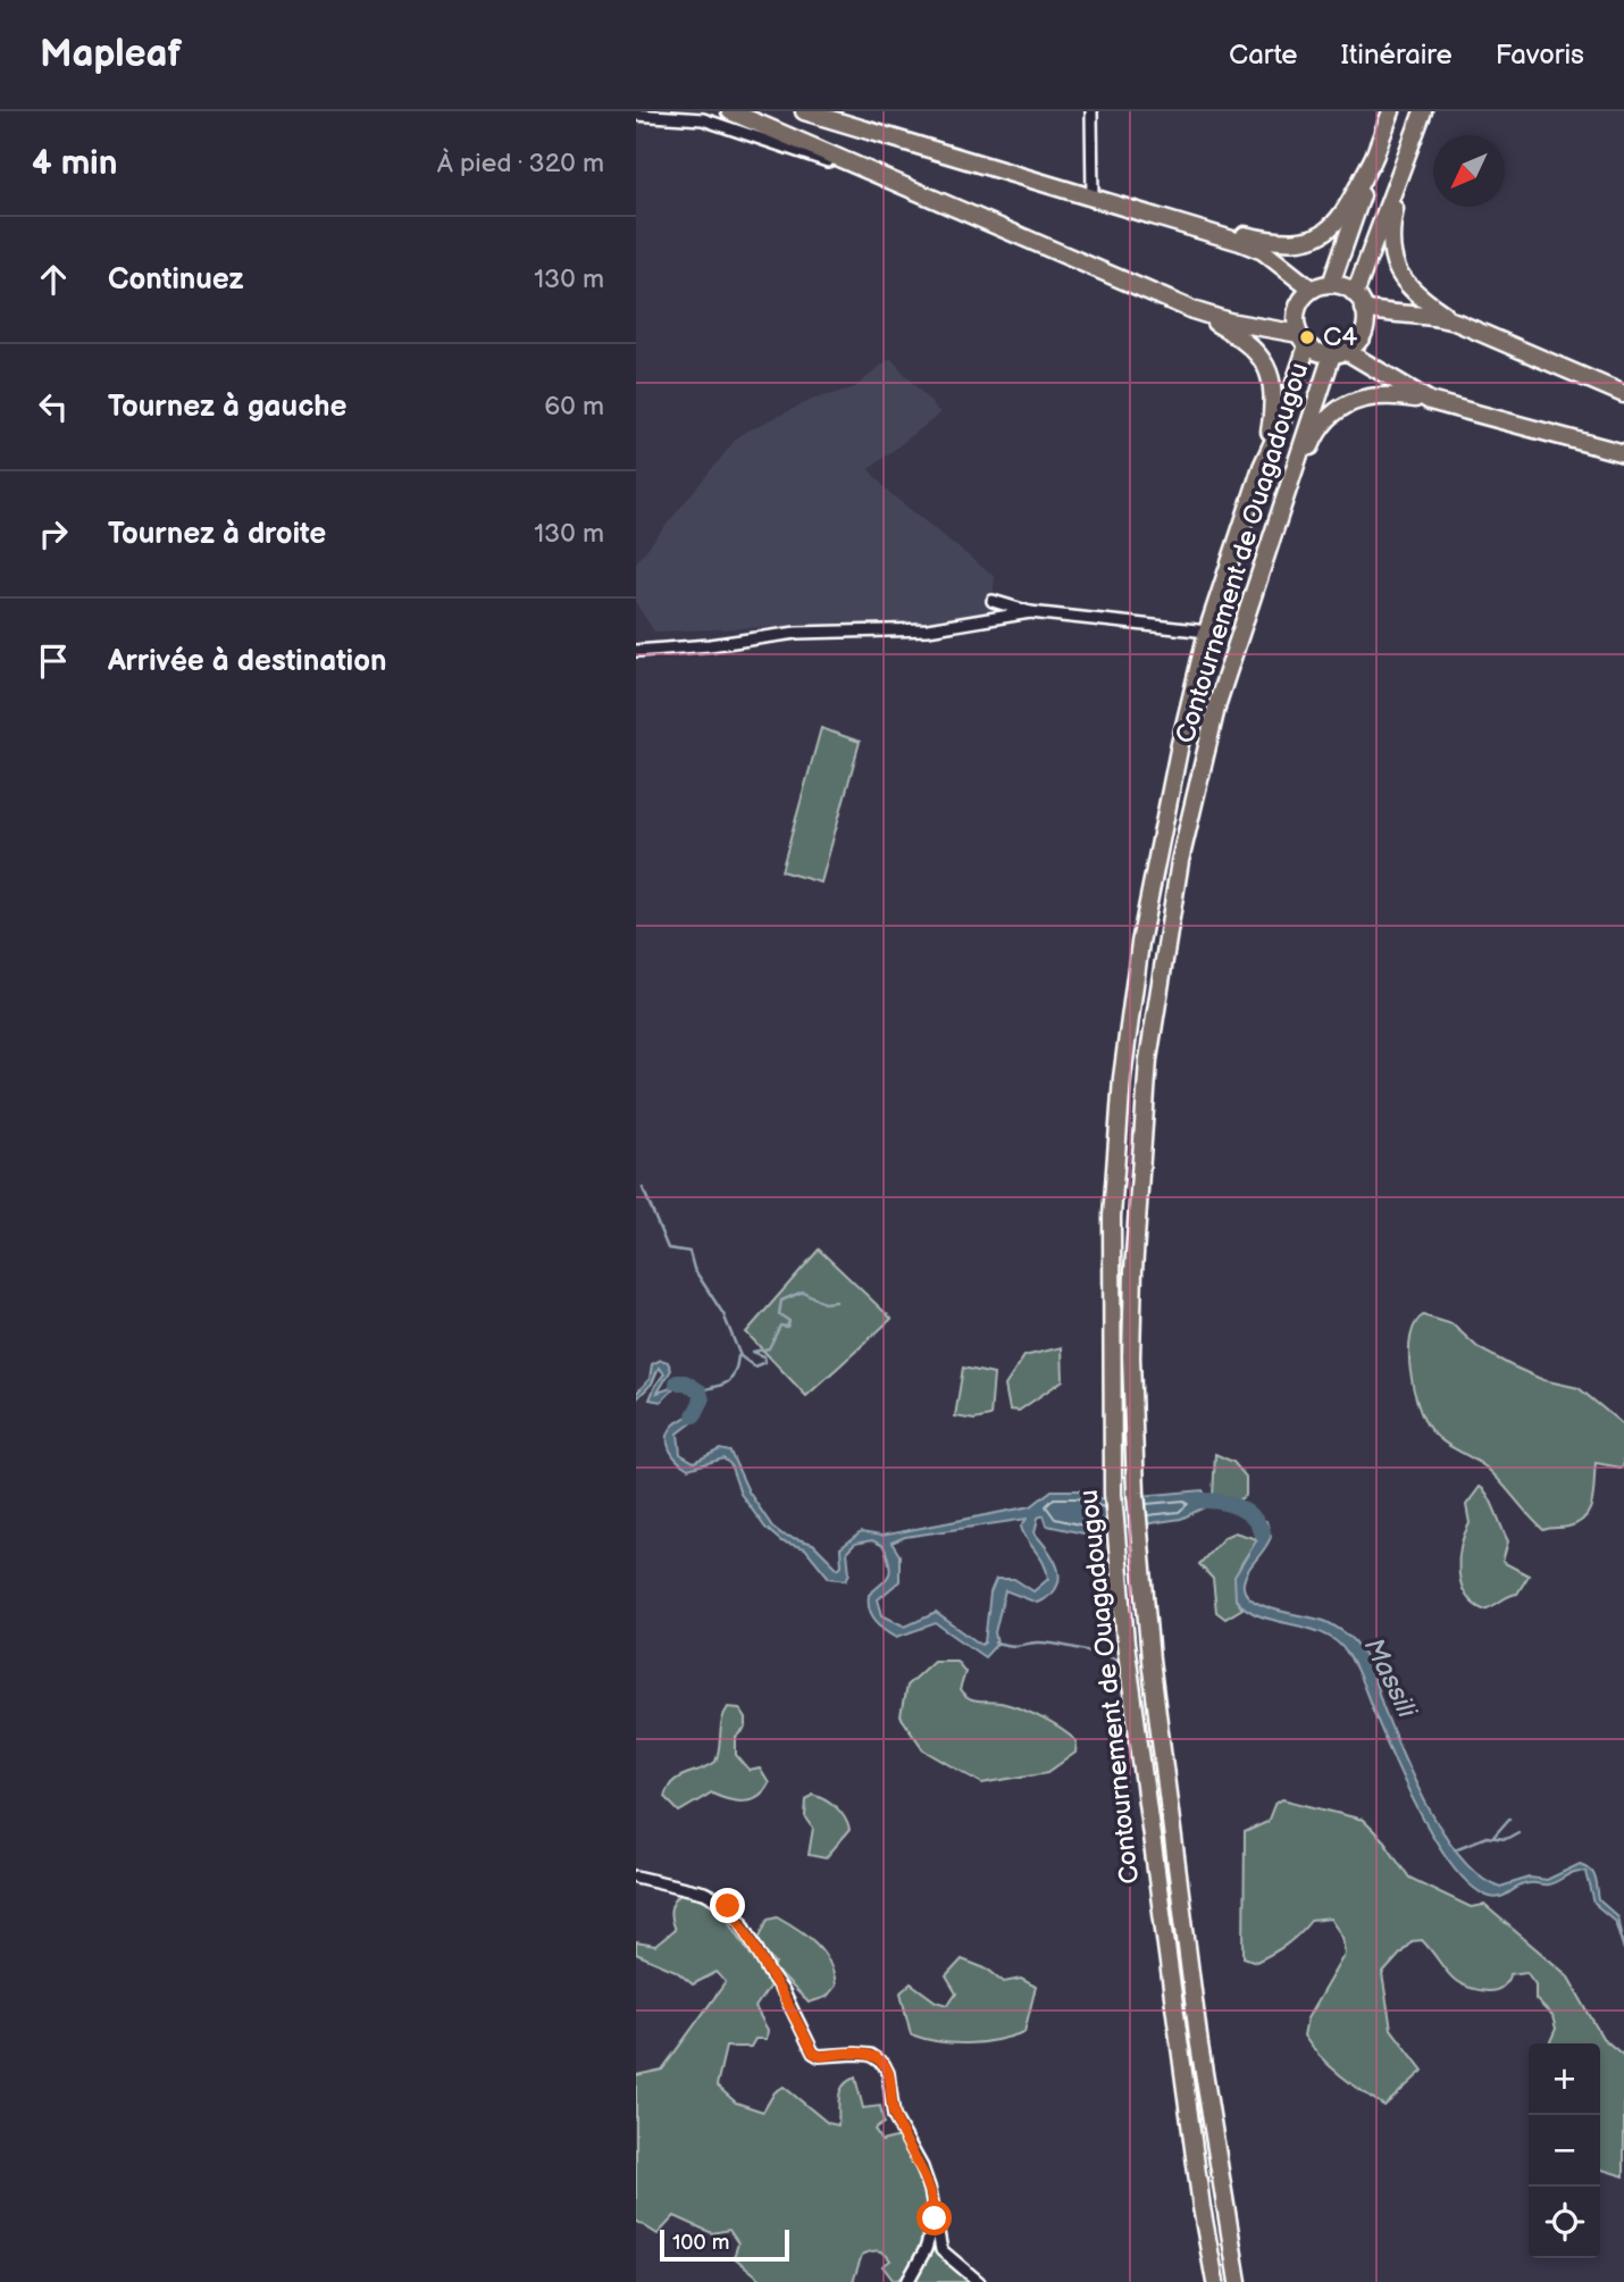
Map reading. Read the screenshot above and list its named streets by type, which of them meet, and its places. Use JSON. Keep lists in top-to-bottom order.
{
  "streets": {
    "highway": ["Contournement de Ouagadougou"]
  },
  "water": ["Massili"],
  "places": ["C4"],
  "scale_bar": "100 m",
  "north": "bottom left",
  "page": {
    "header": "Mapleaf",
    "nav": ["Carte", "Itinéraire", "Favoris"],
    "heading": ["4 min", "À pied · 320 m"],
    "list": [
      ["Continuez", "130 m"],
      ["Tournez à gauche", "60 m"],
      ["Tournez à droite", "130 m"],
      "Arrivée à destination"
    ],
    "map_buttons": ["+", "−"],
    "scale": "100 m"
  }
}
